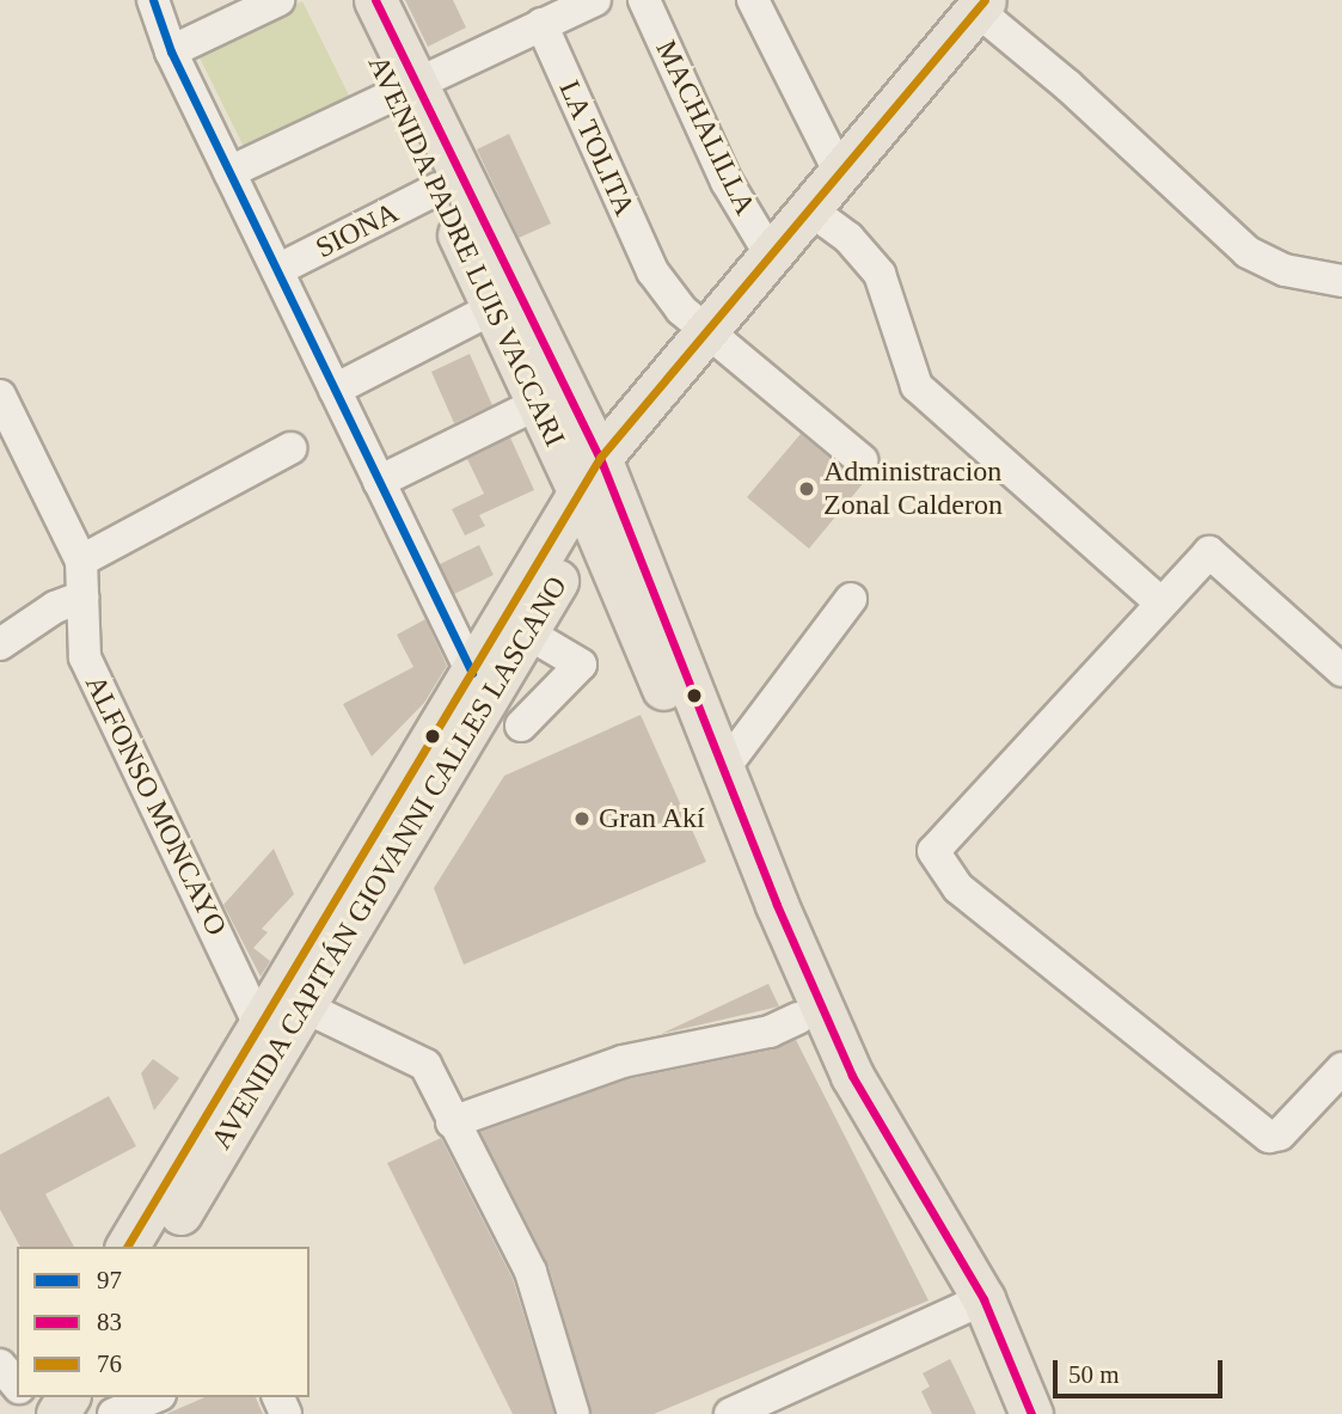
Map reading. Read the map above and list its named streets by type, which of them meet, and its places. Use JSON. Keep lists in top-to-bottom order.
{
  "streets": {
    "main road": ["AVENIDA PADRE LUIS VACCARI", "AVENIDA CAPITÁN GIOVANNI CALLES LASCANO"],
    "street": [
      "MACHALILLA",
      "LA TOLITA",
      "SIONA",
      "ALFONSO MONCAYO"
    ]
  },
  "crossings": [
    ["MACHALILLA", "AVENIDA CAPITÁN GIOVANNI CALLES LASCANO"],
    ["LA TOLITA", "AVENIDA CAPITÁN GIOVANNI CALLES LASCANO"],
    ["SIONA", "AVENIDA PADRE LUIS VACCARI"],
    ["AVENIDA PADRE LUIS VACCARI", "AVENIDA CAPITÁN GIOVANNI CALLES LASCANO"],
    ["ALFONSO MONCAYO", "AVENIDA CAPITÁN GIOVANNI CALLES LASCANO"]
  ],
  "places": ["Administracion Zonal Calderon", "Gran Akí"],
  "lines": ["transit line 97", "transit line 83", "transit line 76"],
  "legend": ["97", "83", "76"],
  "scale_bar": "50 m"
}
